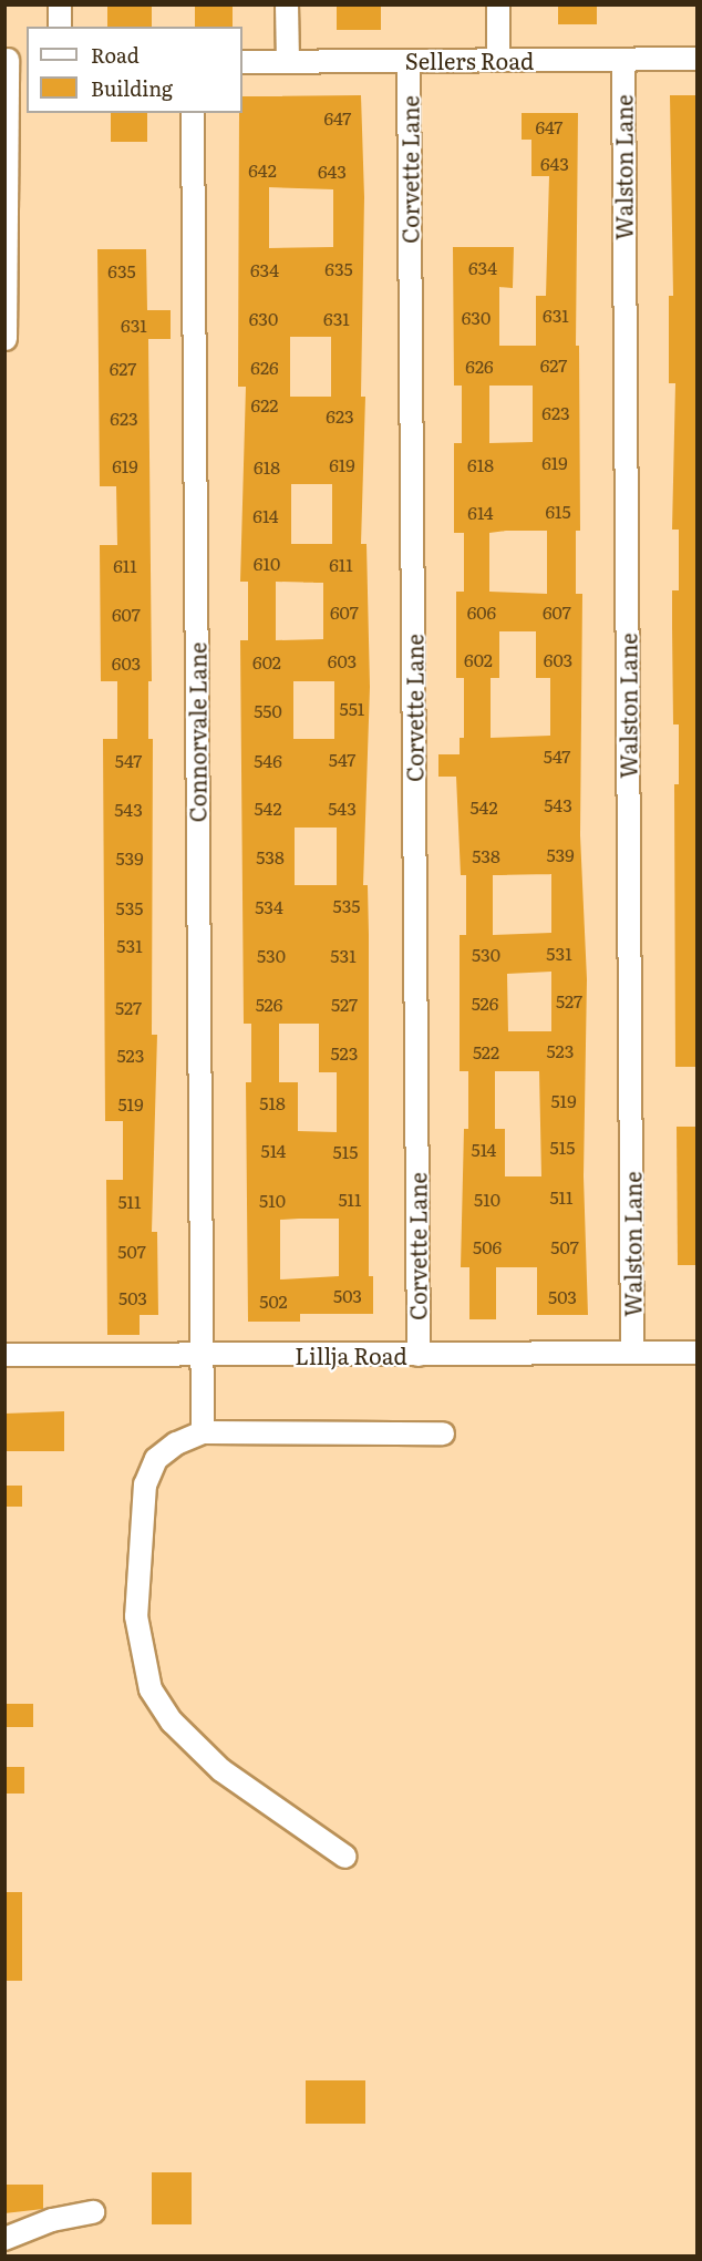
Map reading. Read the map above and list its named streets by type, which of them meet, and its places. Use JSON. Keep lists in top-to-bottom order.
{
  "streets": {
    "street": [
      "Sellers Road",
      "Walston Lane",
      "Corvette Lane",
      "Connorvale Lane",
      "Lillja Road"
    ]
  },
  "crossings": [
    ["Sellers Road", "Walston Lane"],
    ["Sellers Road", "Corvette Lane"],
    ["Walston Lane", "Lillja Road"],
    ["Corvette Lane", "Lillja Road"],
    ["Connorvale Lane", "Lillja Road"]
  ],
  "house_numbers": [
    "647",
    "647",
    "643",
    "642",
    "643",
    "634",
    "635",
    "634",
    "635",
    "631",
    "630",
    "630",
    "631",
    "631",
    "627",
    "626",
    "626",
    "627",
    "622",
    "623",
    "623",
    "623",
    "619",
    "619",
    "618",
    "619",
    "618",
    "615",
    "614",
    "614",
    "610",
    "611",
    "611",
    "607",
    "606",
    "607",
    "607",
    "602",
    "603",
    "603",
    "602",
    "603",
    "551",
    "550",
    "547",
    "547",
    "547",
    "546",
    "543",
    "542",
    "542",
    "543",
    "543",
    "539",
    "538",
    "538",
    "539",
    "535",
    "534",
    "535",
    "531",
    "531",
    "530",
    "530",
    "531",
    "527",
    "526",
    "526",
    "527",
    "527",
    "523",
    "522",
    "523",
    "523",
    "519",
    "518",
    "519",
    "515",
    "514",
    "514",
    "515",
    "511",
    "511",
    "510",
    "510",
    "511",
    "506",
    "507",
    "507",
    "503",
    "503",
    "503",
    "502"
  ],
  "legend": ["Road", "Building"]
}
